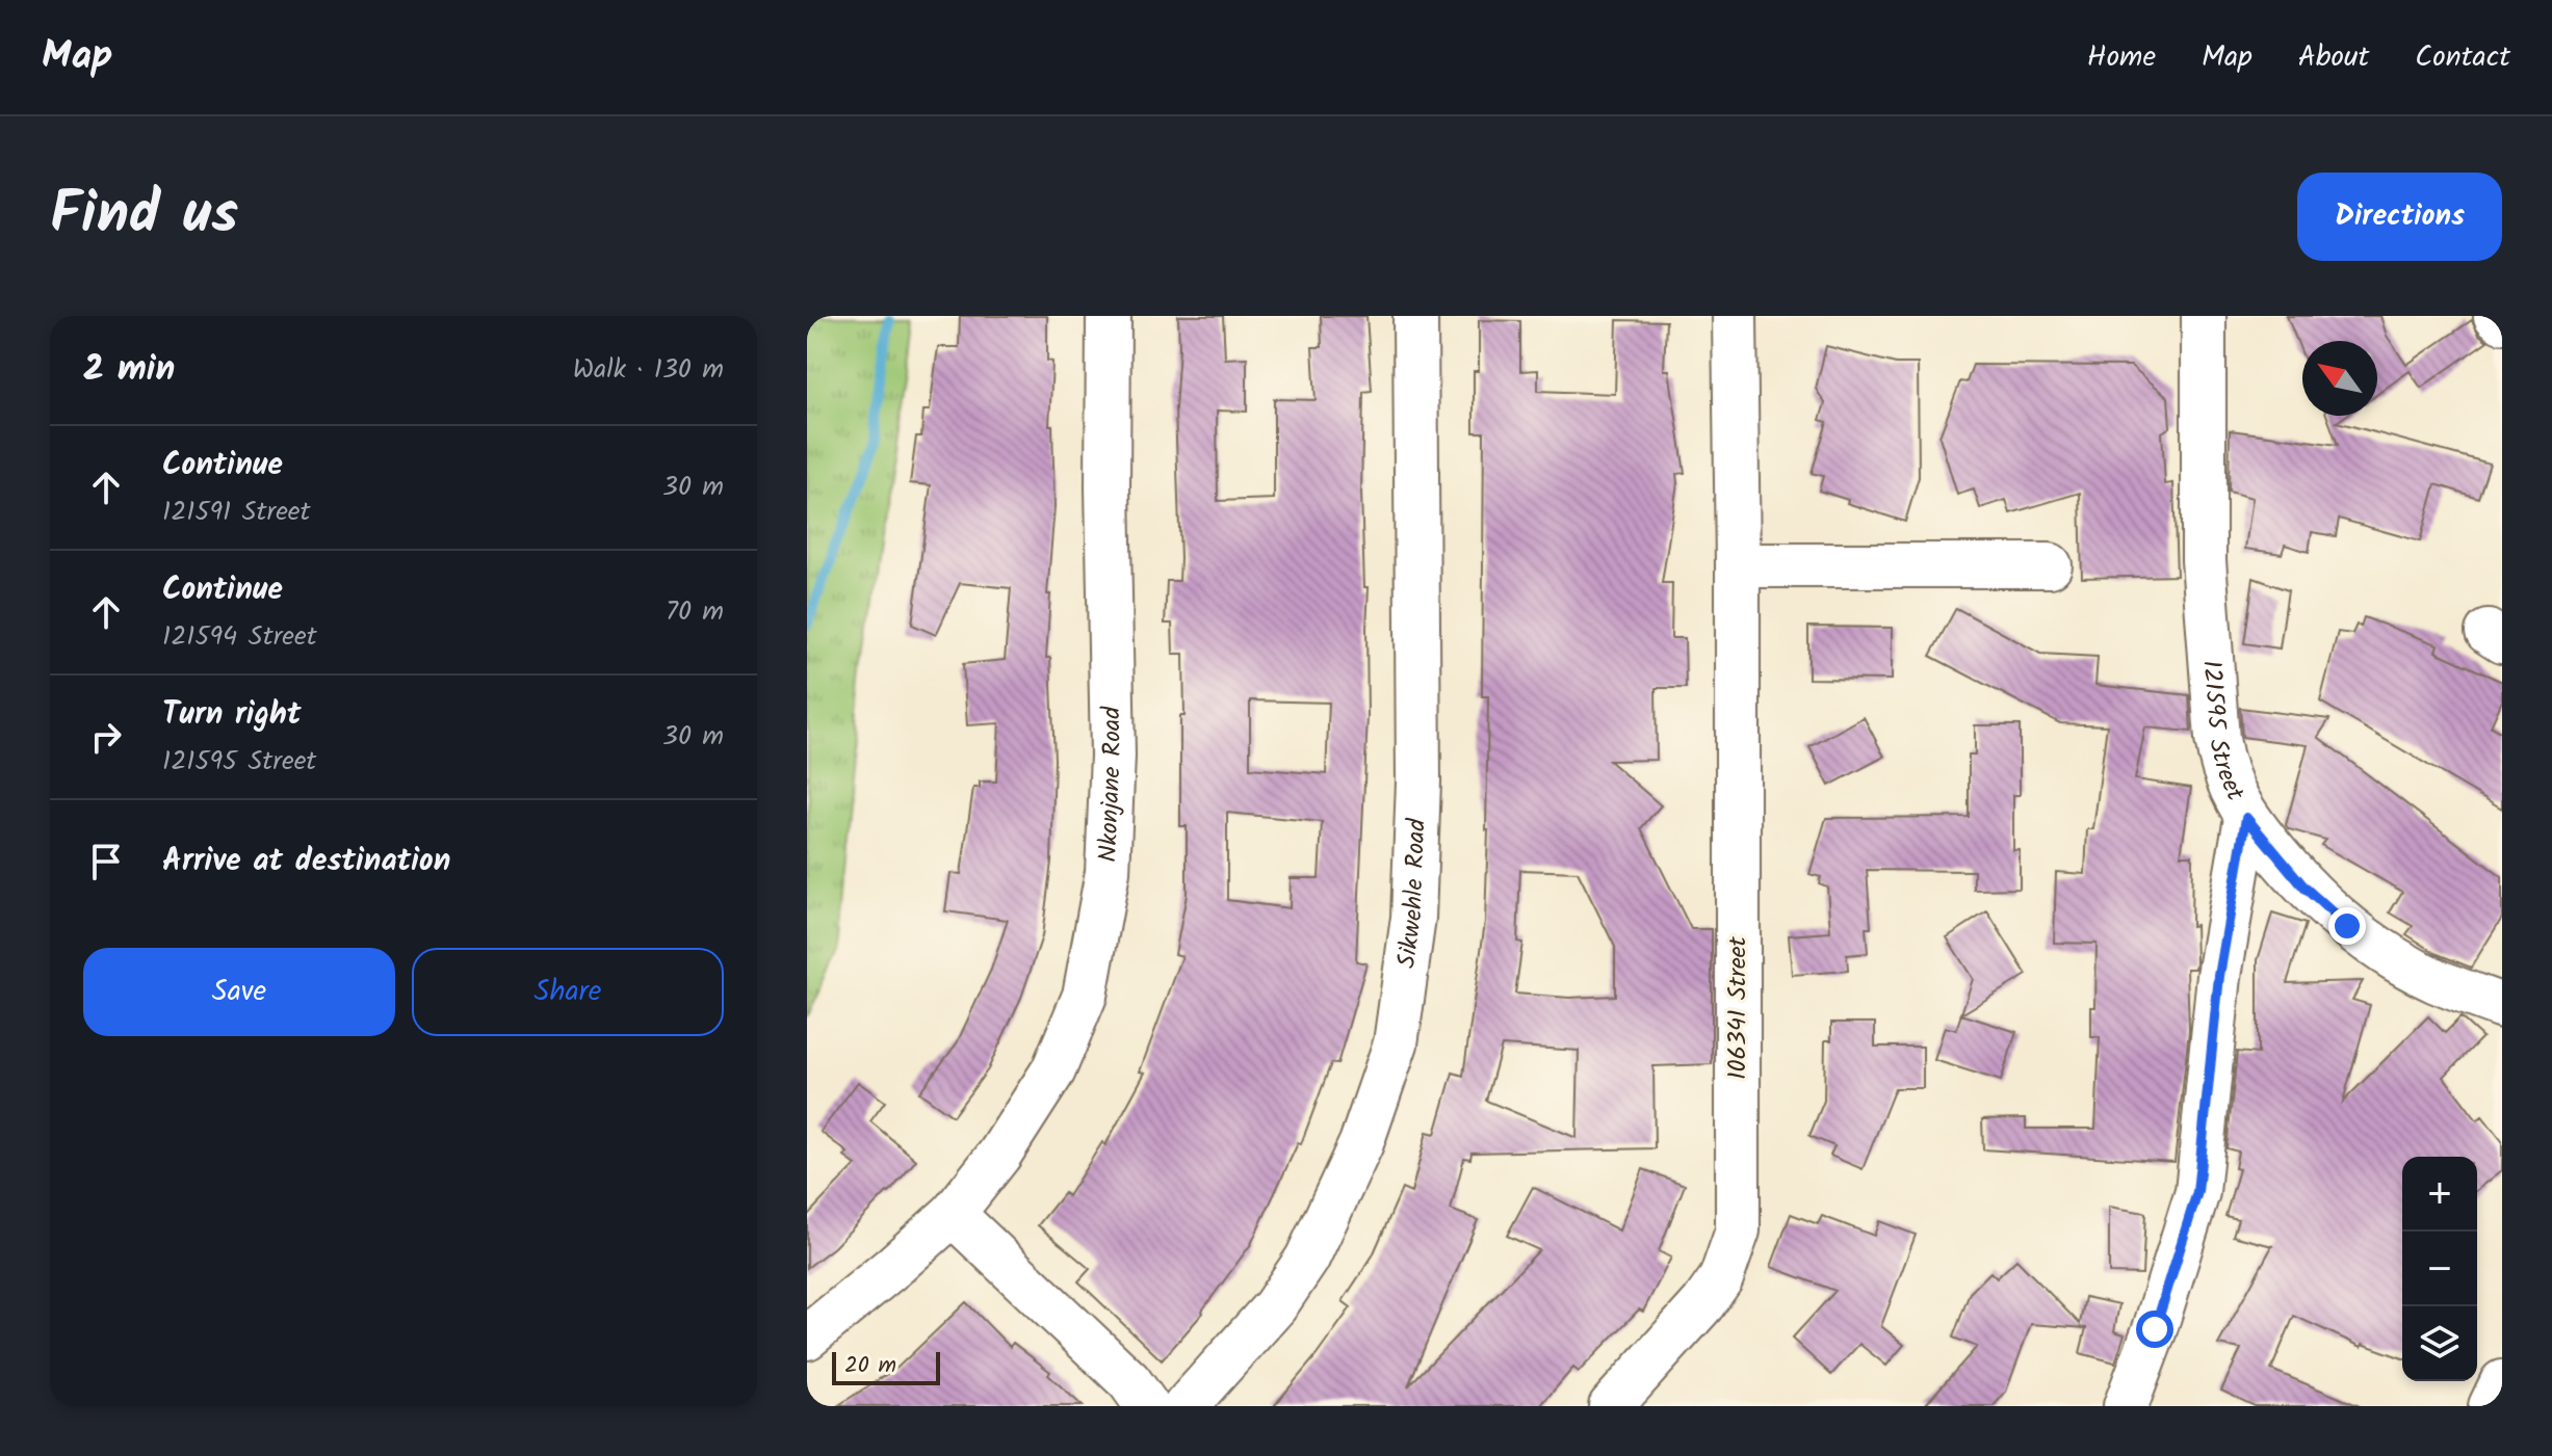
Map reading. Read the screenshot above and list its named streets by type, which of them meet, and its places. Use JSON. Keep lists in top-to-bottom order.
{
  "streets": {
    "street": [
      "121595 Street",
      "Nkonjane Road",
      "Sikwehle Road",
      "106341 Street"
    ]
  },
  "scale_bar": "20 m",
  "north": "top left",
  "page": {
    "header": "Map",
    "nav": [
      "Home",
      "Map",
      "About",
      "Contact"
    ],
    "title": "Find us",
    "buttons": [
      "Directions",
      ["Save", "Share"]
    ],
    "heading": ["2 min", "Walk · 130 m"],
    "list": [
      ["Continue", "121591 Street", "30 m"],
      ["Continue", "121594 Street", "70 m"],
      ["Turn right", "121595 Street", "30 m"],
      "Arrive at destination"
    ],
    "map_buttons": ["+", "−"],
    "scale": "20 m"
  }
}
